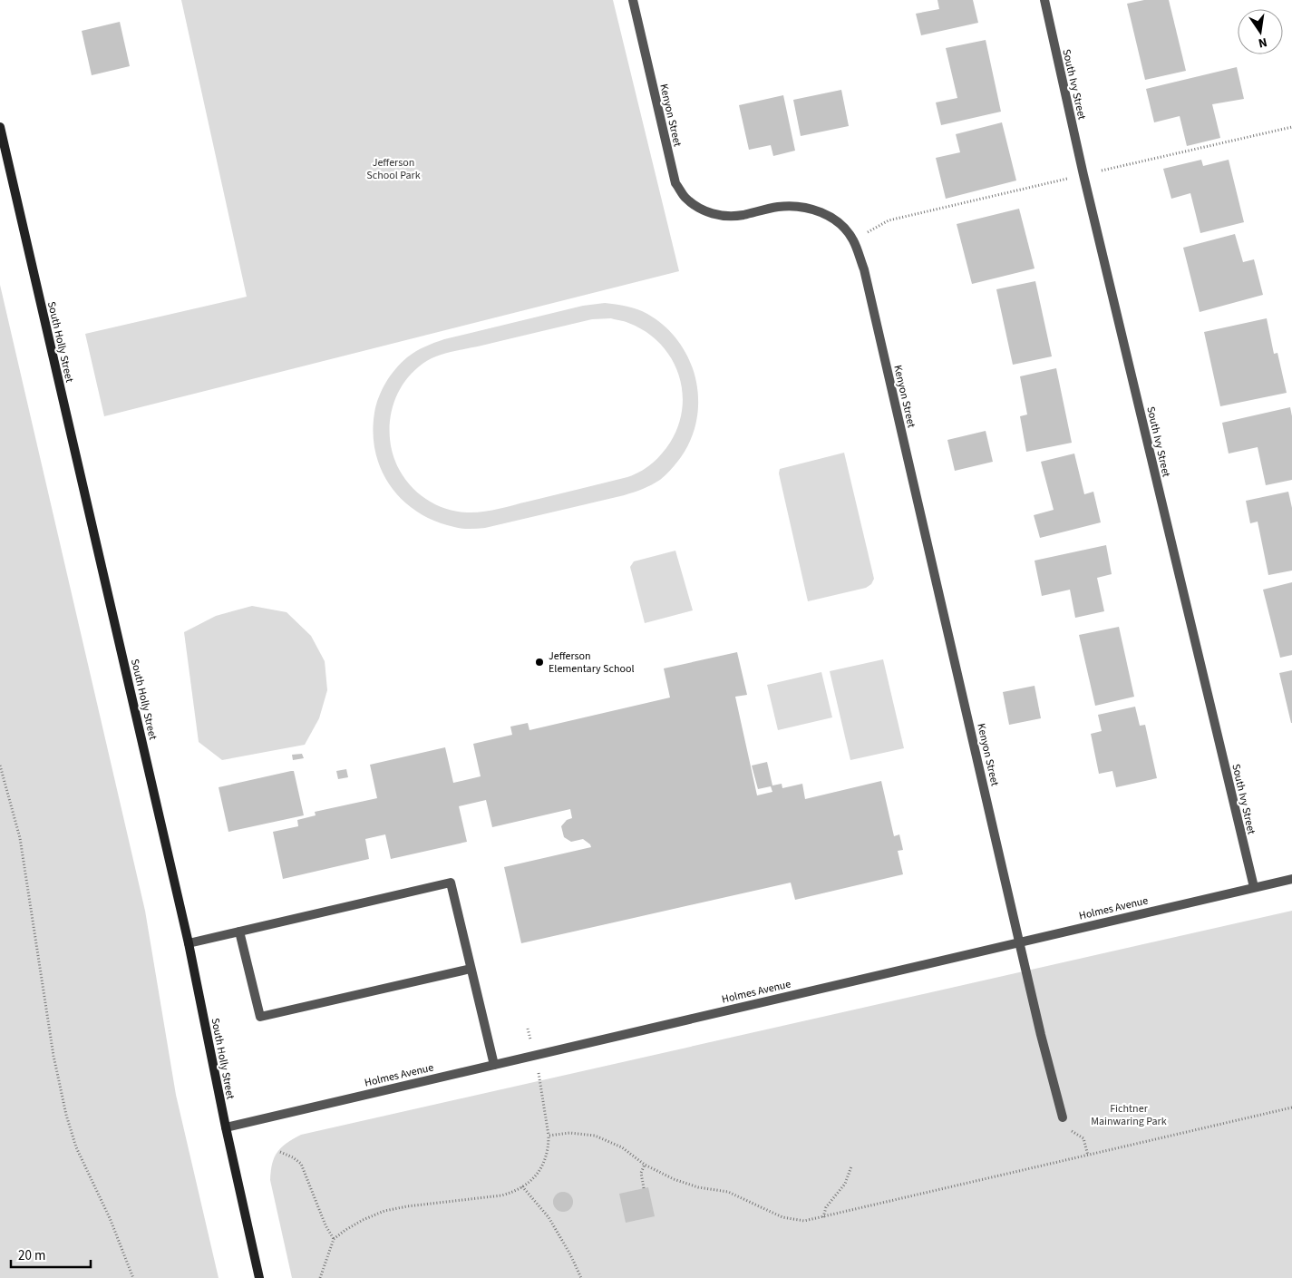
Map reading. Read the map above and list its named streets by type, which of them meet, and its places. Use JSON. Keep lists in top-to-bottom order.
{
  "streets": {
    "street": [
      "South Ivy Street",
      "Kenyon Street",
      "South Holly Street",
      "Holmes Avenue"
    ]
  },
  "crossings": [
    ["South Ivy Street", "Holmes Avenue"],
    ["Kenyon Street", "Holmes Avenue"],
    ["South Holly Street", "Holmes Avenue"]
  ],
  "parks": ["Jefferson School Park", "Fichtner Mainwaring Park"],
  "places": ["Jefferson Elementary School"],
  "scale_bar": "20 m",
  "north": "bottom"
}
